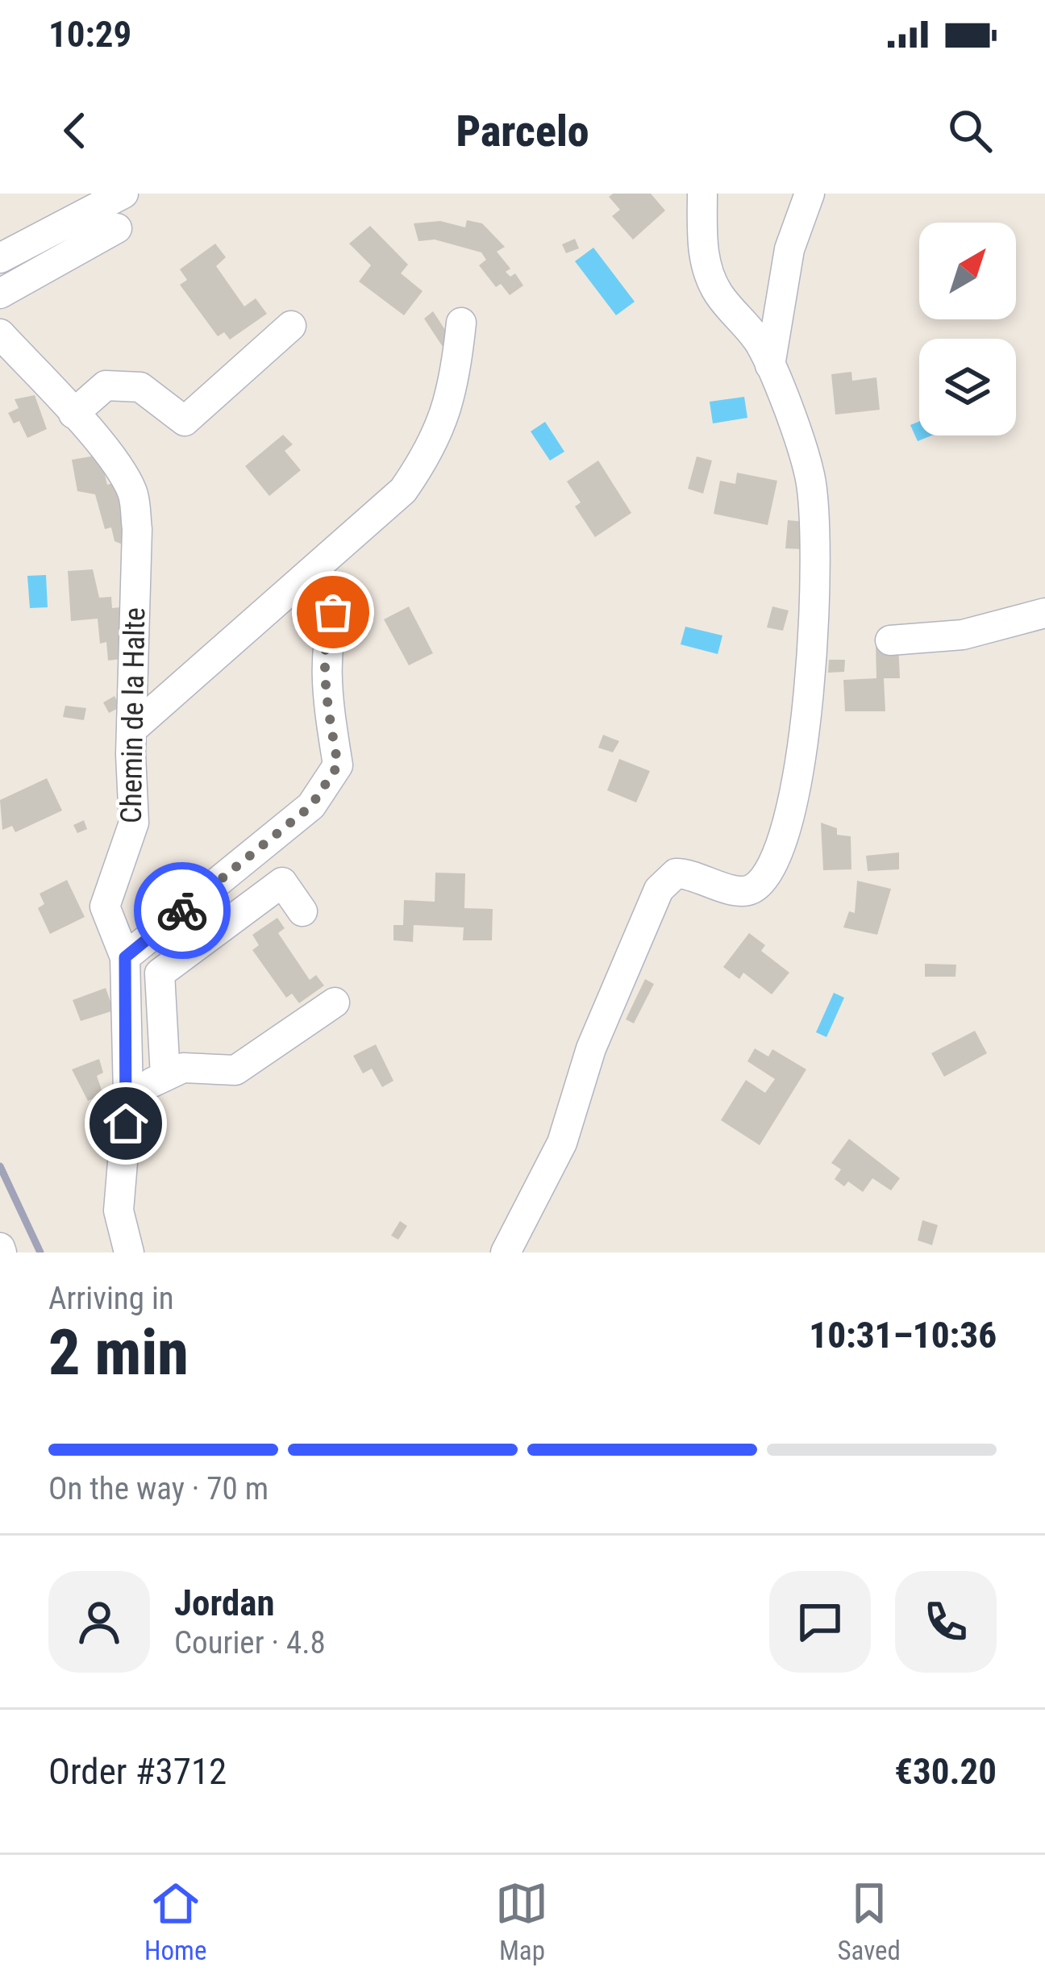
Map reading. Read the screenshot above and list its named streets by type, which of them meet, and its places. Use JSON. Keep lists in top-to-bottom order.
{
  "streets": {
    "street": ["Chemin de la Halte"]
  },
  "north": "top right",
  "page": {
    "status": "10:29",
    "header": "Parcelo",
    "heading": ["2 min", "Arriving in", "10:31–10:36"],
    "panel": [
      "Jordan",
      "Courier · 4.8",
      "Order #3712",
      "€30.20"
    ],
    "bar": "On the way · 70 m",
    "tabs": ["Home", "Map", "Saved"]
  }
}
